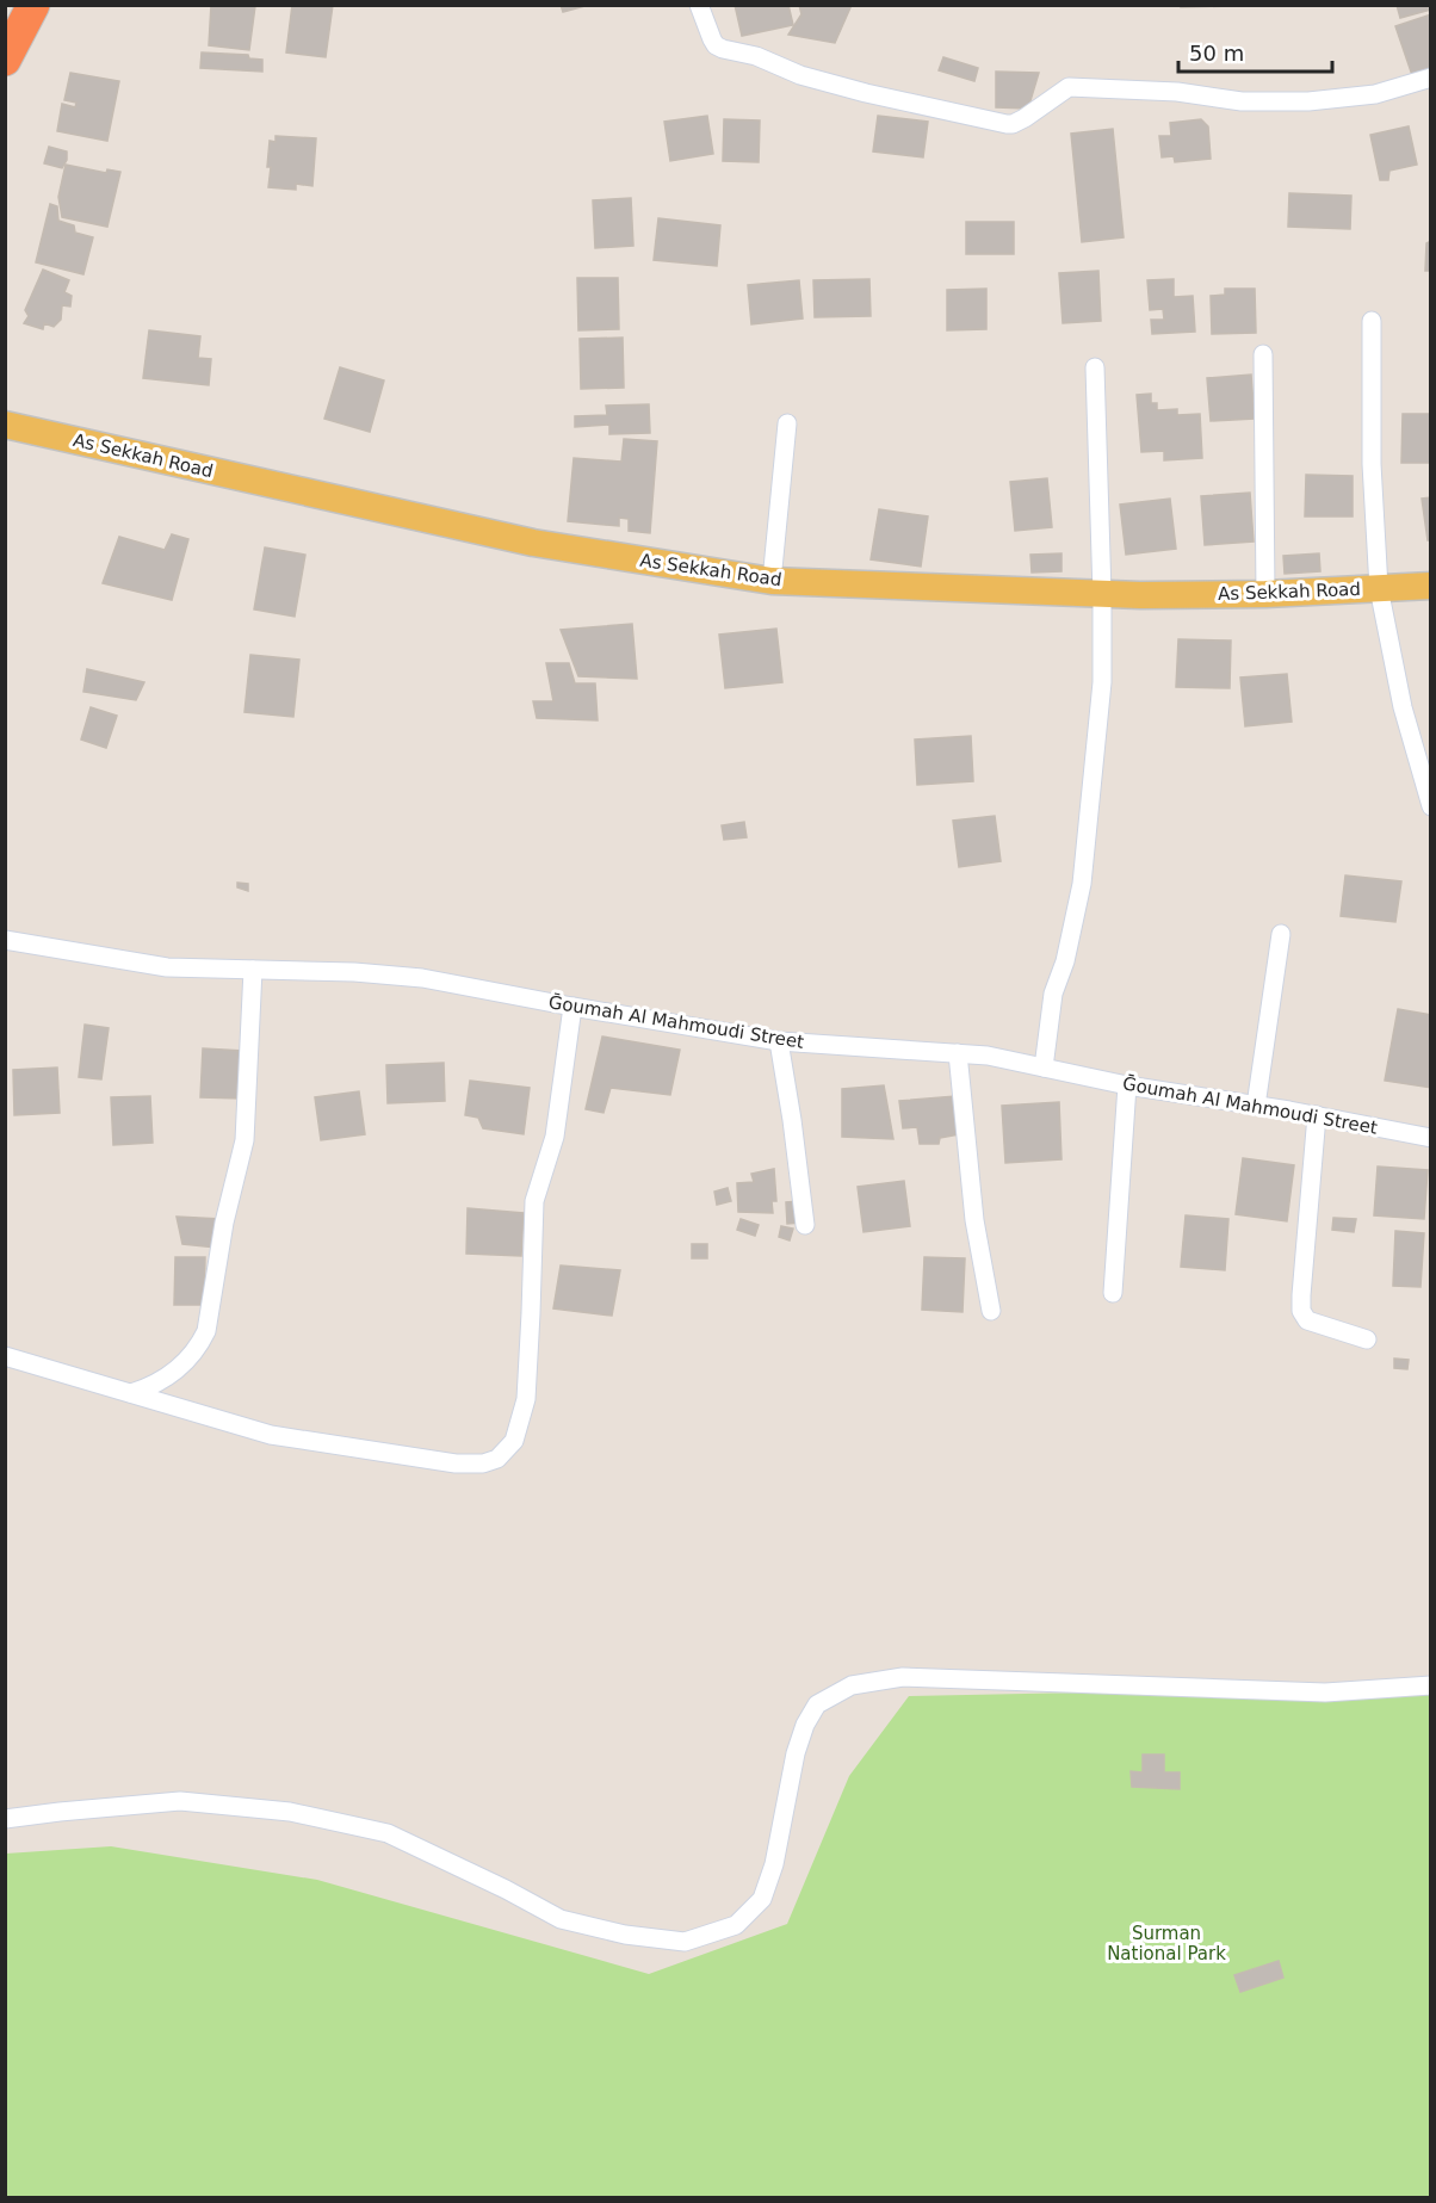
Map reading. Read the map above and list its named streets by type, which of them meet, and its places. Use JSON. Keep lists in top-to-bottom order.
{
  "streets": {
    "main road": ["As Sekkah Road"],
    "street": ["Ḡoumah Al Mahmoudi Street"]
  },
  "parks": ["Surman National Park"],
  "scale_bar": "50 m"
}
